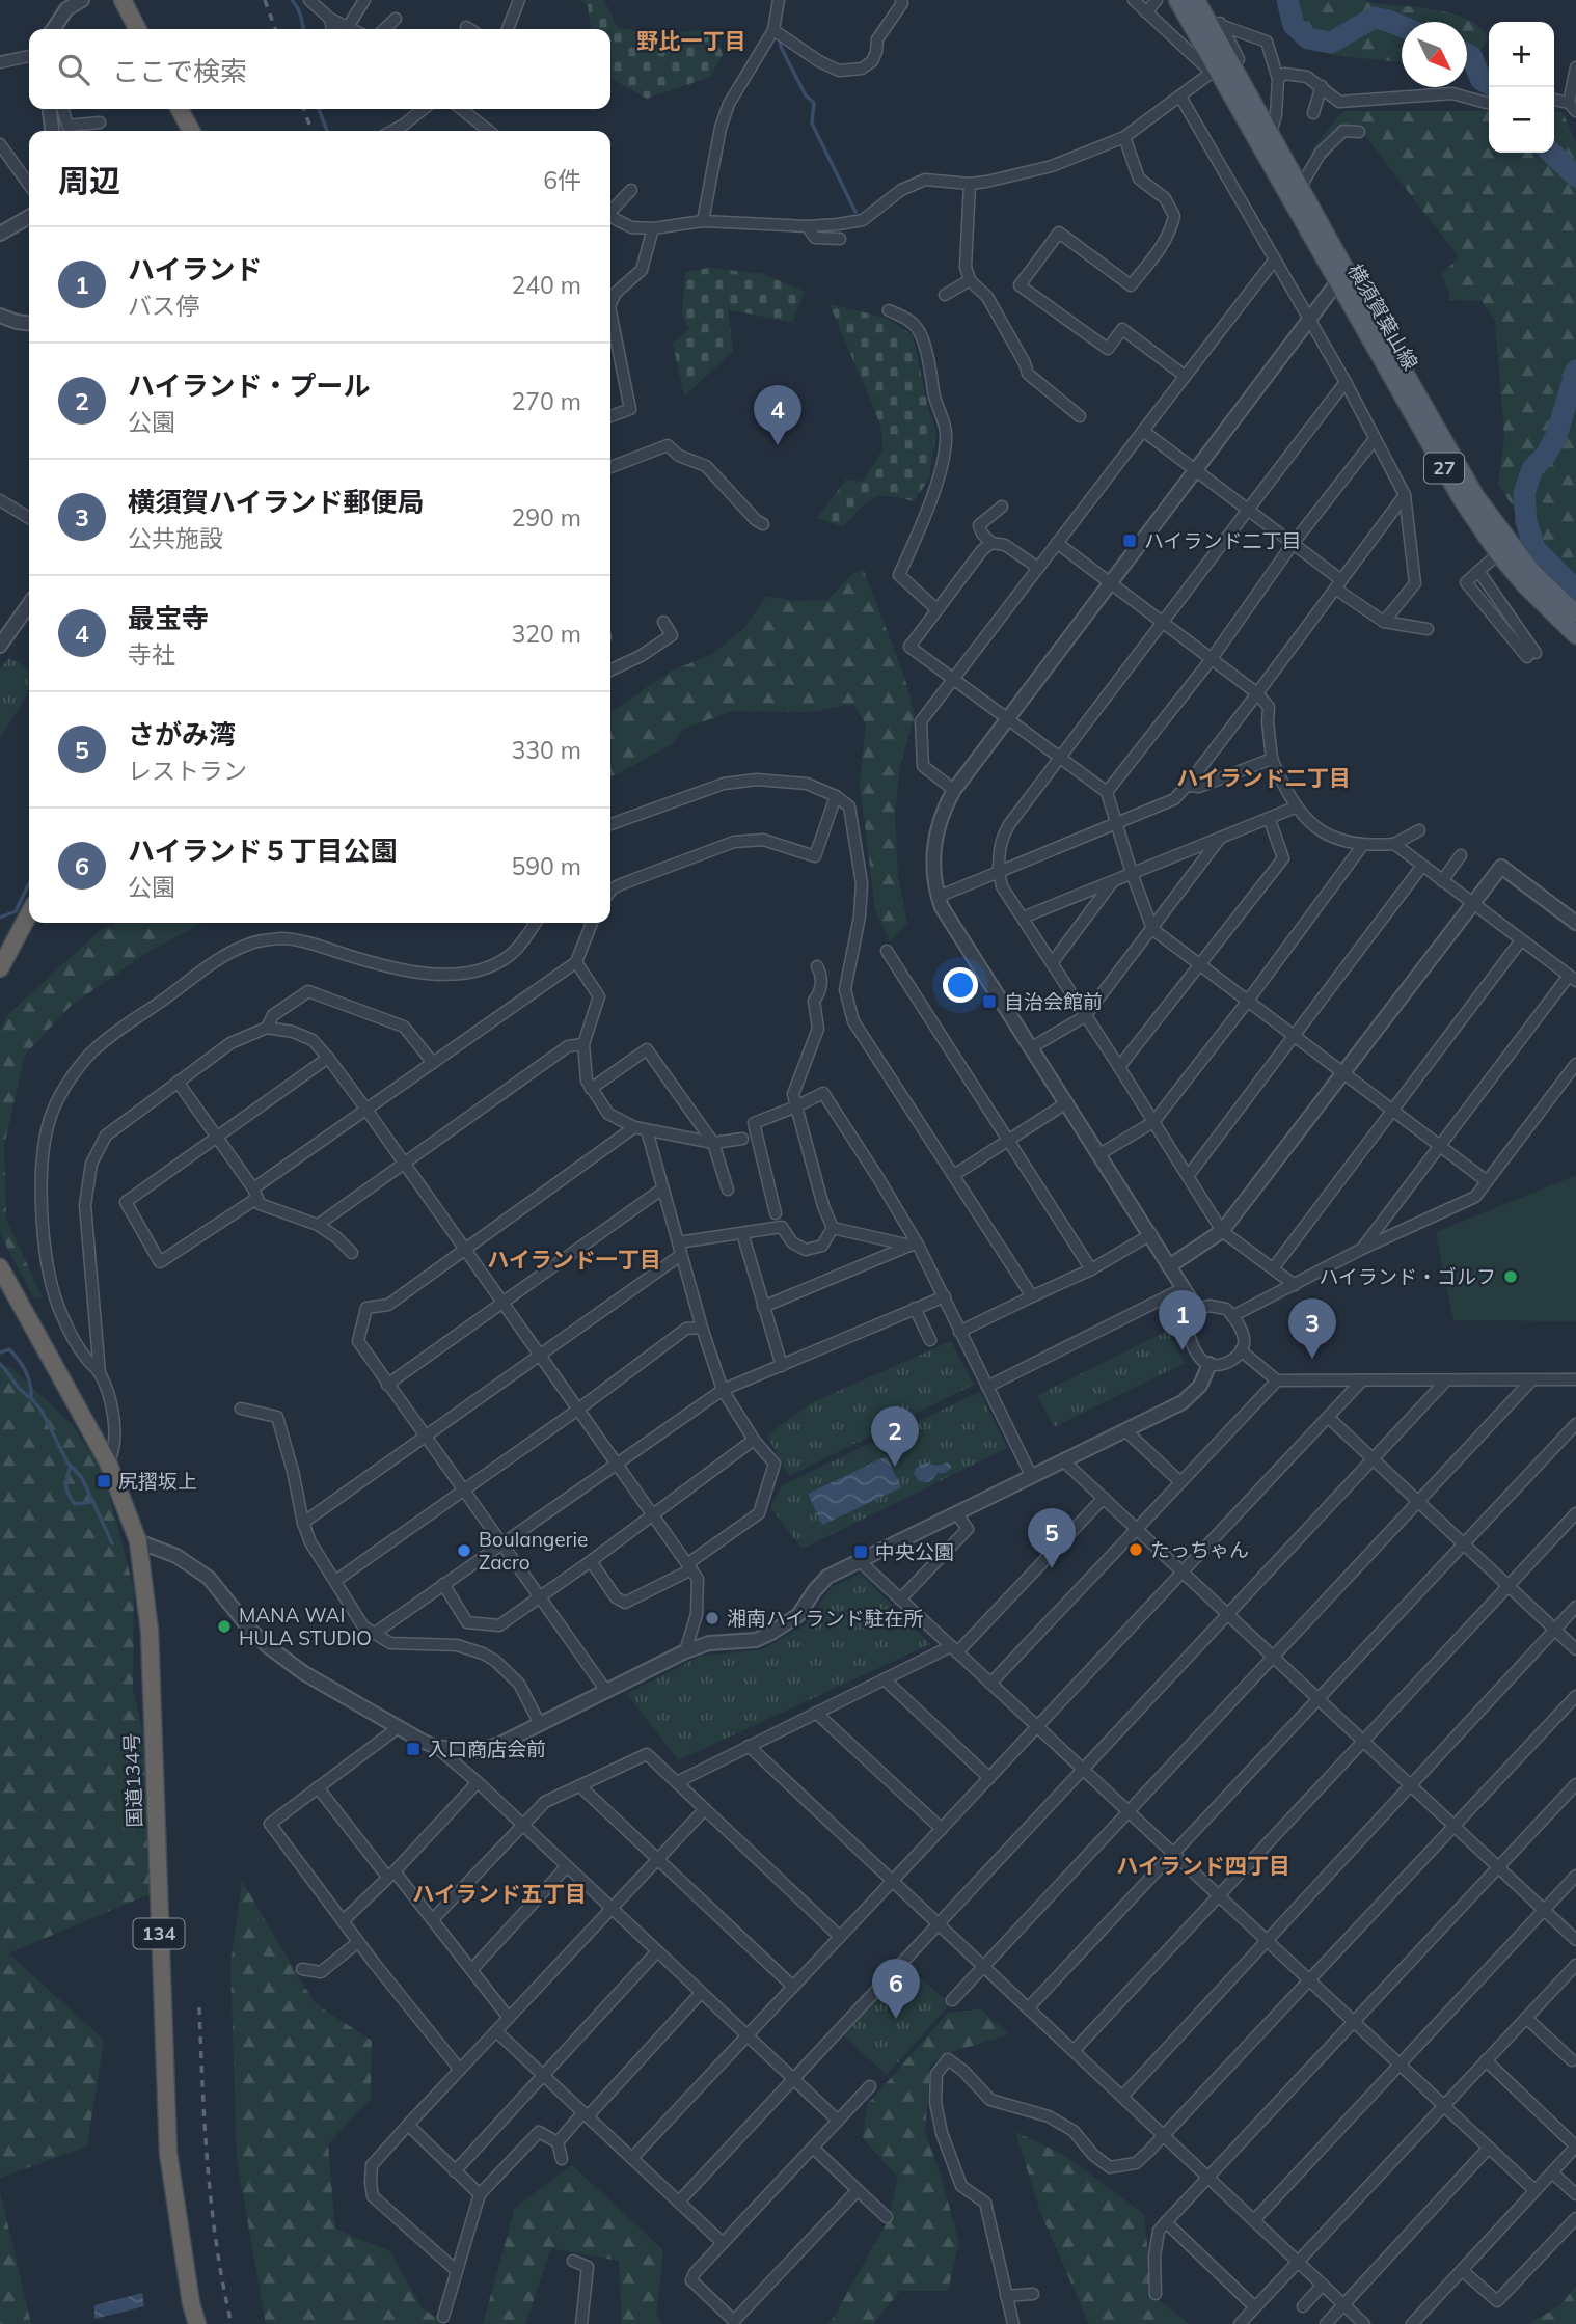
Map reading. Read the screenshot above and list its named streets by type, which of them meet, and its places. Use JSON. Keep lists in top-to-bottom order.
{
  "streets": {
    "highway": ["国道134号", "134"],
    "main road": ["横須賀葉山線", "27"]
  },
  "districts": [
    "野比一丁目",
    "ハイランド二丁目",
    "ハイランド一丁目",
    "ハイランド四丁目",
    "ハイランド五丁目"
  ],
  "places": {
    "transit": [
      "ハイランド二丁目",
      "自治会館前",
      "尻摺坂上",
      "中央公園",
      "入口商店会前"
    ],
    "other": [
      "ハイランド・ゴルフ",
      "たっちゃん",
      "Boulangerie Zacro",
      "湘南ハイランド駐在所",
      "MANA WAI HULA STUDIO"
    ]
  },
  "north": "bottom right",
  "page": {
    "map_buttons": ["+", "−"],
    "search": "ここで検索",
    "heading": ["周辺", "6件"],
    "list": [
      {
        "mark": "1",
        "name": "ハイランド",
        "note": "バス停",
        "value": "240 m"
      },
      {
        "mark": "2",
        "name": "ハイランド・プール",
        "note": "公園",
        "value": "270 m"
      },
      {
        "mark": "3",
        "name": "横須賀ハイランド郵便局",
        "note": "公共施設",
        "value": "290 m"
      },
      {
        "mark": "4",
        "name": "最宝寺",
        "note": "寺社",
        "value": "320 m"
      },
      {
        "mark": "5",
        "name": "さがみ湾",
        "note": "レストラン",
        "value": "330 m"
      },
      {
        "mark": "6",
        "name": "ハイランド５丁目公園",
        "note": "公園",
        "value": "590 m"
      }
    ],
    "pins": [
      "4",
      "1",
      "3",
      "2",
      "5",
      "6"
    ]
  }
}
